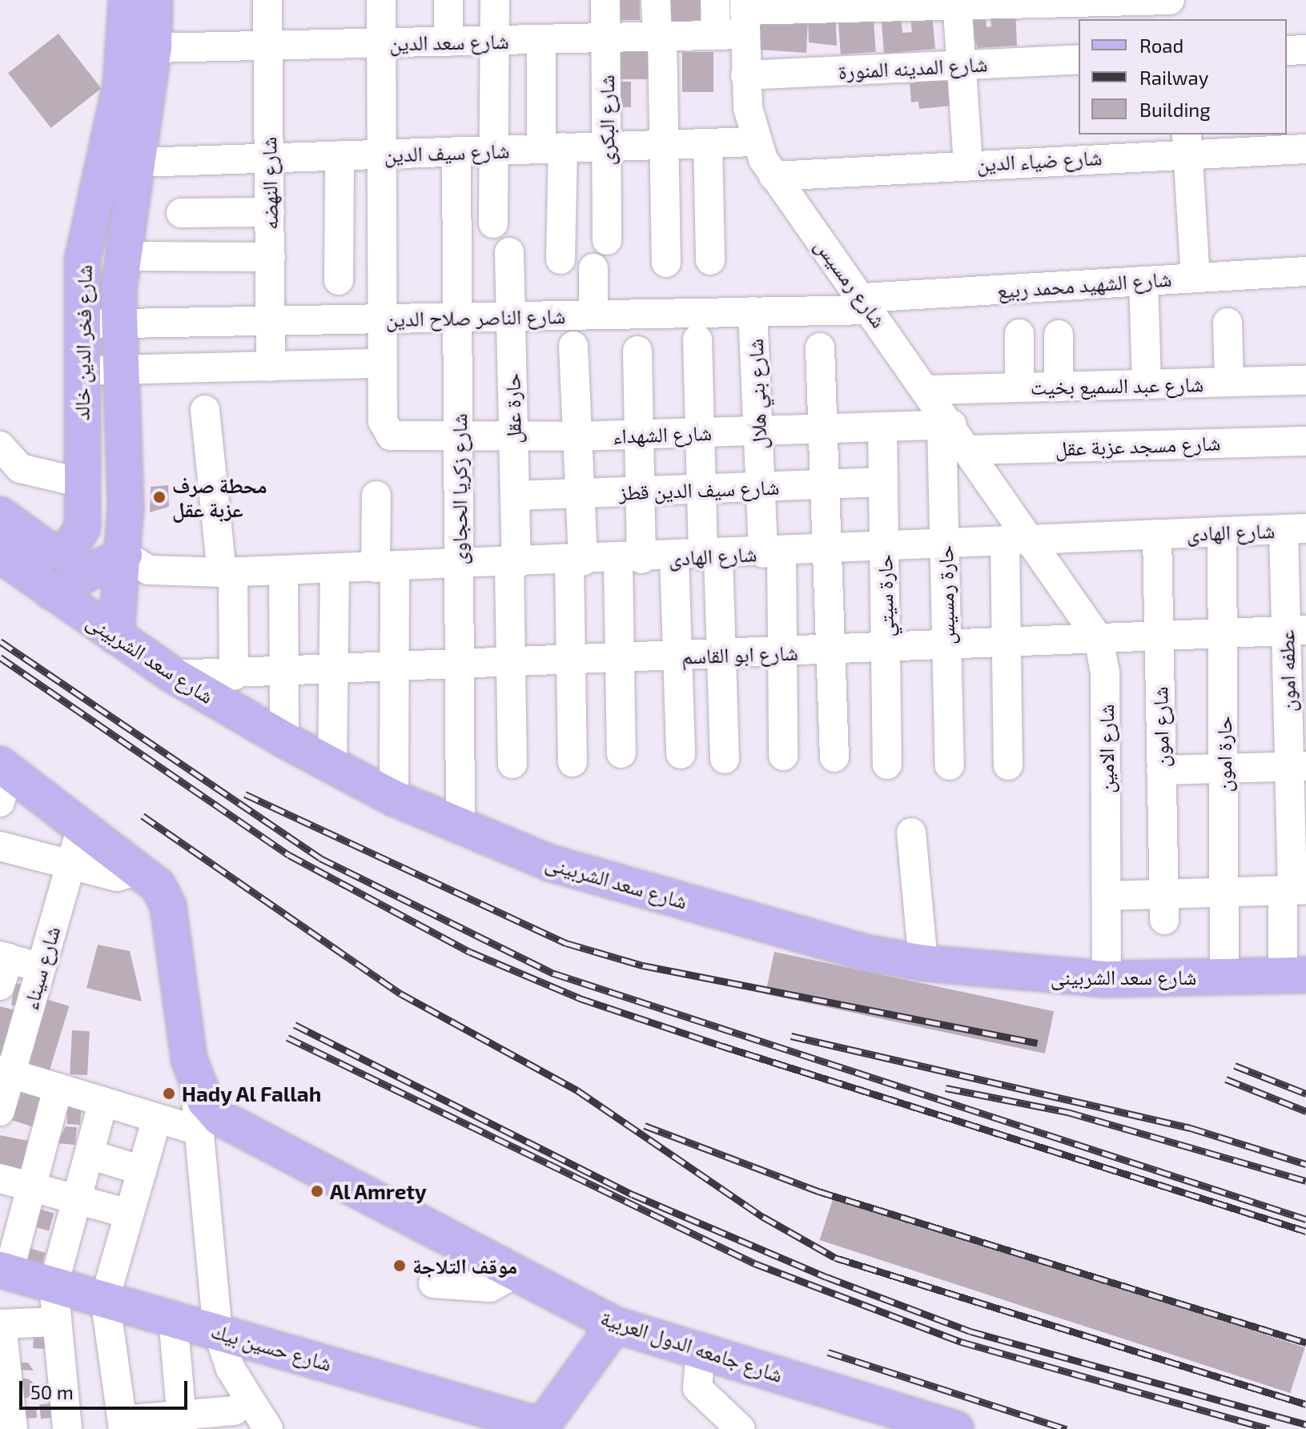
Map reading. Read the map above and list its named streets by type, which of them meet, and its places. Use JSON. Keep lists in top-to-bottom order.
{
  "streets": {
    "main road": [
      "شارع فخر الدين خالد",
      "شارع سعد الشربينى",
      "شارع جامعه الدول العربية",
      "شارع حسين بيك"
    ],
    "street": [
      "شارع سعد الدين",
      "شارع المدينه المنورة",
      "شارع البكرى",
      "شارع سيف الدين",
      "شارع ضياء الدين",
      "شارع النهضه",
      "شارع رمسيس",
      "شارع الشهيد محمد ربيع",
      "شارع الناصر صلاح الدين",
      "شارع عبد السميع بخيت",
      "شارع بني هلال",
      "حارة عقل",
      "شارع الشهداء",
      "شارع مسجد عزبة عقل",
      "شارع زكريا الحجاوى",
      "شارع سيف الدين قطز",
      "شارع الهادى",
      "حارة رمسيس",
      "حارة سيتي",
      "شارع ابو القاسم",
      "عطفه امون",
      "شارع امون",
      "شارع الامين",
      "حارة امون",
      "شارع سيناء"
    ]
  },
  "crossings": [
    ["شارع سعد الدين", "شارع البكرى"],
    ["شارع سعد الدين", "شارع النهضه"],
    ["شارع سعد الدين", "شارع رمسيس"],
    ["شارع سعد الدين", "شارع فخر الدين خالد"],
    ["شارع المدينه المنورة", "شارع رمسيس"],
    ["شارع البكرى", "شارع سيف الدين"],
    ["شارع سيف الدين", "شارع النهضه"],
    ["شارع سيف الدين", "شارع رمسيس"],
    ["شارع سيف الدين", "شارع فخر الدين خالد"],
    ["شارع سيف الدين", "شارع زكريا الحجاوى"],
    ["شارع ضياء الدين", "شارع رمسيس"],
    ["شارع النهضه", "شارع الناصر صلاح الدين"],
    ["شارع رمسيس", "شارع الشهيد محمد ربيع"],
    ["شارع رمسيس", "شارع الناصر صلاح الدين"],
    ["شارع رمسيس", "شارع عبد السميع بخيت"],
    ["شارع رمسيس", "شارع الشهداء"],
    ["شارع رمسيس", "شارع مسجد عزبة عقل"],
    ["شارع رمسيس", "شارع الهادى"],
    ["شارع رمسيس", "حارة رمسيس"],
    ["شارع رمسيس", "شارع الامين"],
    ["شارع الشهيد محمد ربيع", "شارع الناصر صلاح الدين"],
    ["شارع الناصر صلاح الدين", "شارع فخر الدين خالد"],
    ["شارع الناصر صلاح الدين", "شارع بني هلال"],
    ["شارع الناصر صلاح الدين", "حارة عقل"],
    ["شارع الناصر صلاح الدين", "شارع زكريا الحجاوى"],
    ["شارع فخر الدين خالد", "شارع الهادى"],
    ["شارع فخر الدين خالد", "شارع سعد الشربينى"],
    ["شارع بني هلال", "شارع الشهداء"],
    ["شارع بني هلال", "شارع سيف الدين قطز"],
    ["شارع بني هلال", "شارع الهادى"],
    ["شارع بني هلال", "شارع ابو القاسم"],
    ["حارة عقل", "شارع الشهداء"],
    ["حارة عقل", "شارع سيف الدين قطز"],
    ["حارة عقل", "شارع الهادى"],
    ["حارة عقل", "شارع ابو القاسم"],
    ["شارع الشهداء", "شارع زكريا الحجاوى"],
    ["شارع الشهداء", "حارة رمسيس"],
    ["شارع الشهداء", "حارة سيتي"],
    ["شارع زكريا الحجاوى", "شارع الهادى"],
    ["شارع زكريا الحجاوى", "شارع ابو القاسم"],
    ["شارع زكريا الحجاوى", "شارع سعد الشربينى"],
    ["شارع سيف الدين قطز", "حارة سيتي"],
    ["شارع الهادى", "حارة رمسيس"],
    ["شارع الهادى", "حارة سيتي"],
    ["شارع الهادى", "عطفه امون"],
    ["شارع الهادى", "شارع امون"],
    ["شارع الهادى", "شارع الامين"],
    ["شارع الهادى", "حارة امون"],
    ["حارة رمسيس", "شارع ابو القاسم"],
    ["حارة سيتي", "شارع ابو القاسم"],
    ["شارع ابو القاسم", "شارع سعد الشربينى"],
    ["شارع ابو القاسم", "عطفه امون"],
    ["شارع ابو القاسم", "شارع امون"],
    ["شارع ابو القاسم", "شارع الامين"],
    ["شارع ابو القاسم", "حارة امون"],
    ["شارع سعد الشربينى", "عطفه امون"],
    ["شارع سعد الشربينى", "شارع الامين"],
    ["شارع سعد الشربينى", "حارة امون"],
    ["شارع سيناء", "شارع جامعه الدول العربية"]
  ],
  "places": [
    "محطة صرف عزبة عقل",
    "Hady Al Fallah",
    "Al Amrety",
    "موقف التلاجة"
  ],
  "legend": ["Road", "Railway", "Building"],
  "scale_bar": "50 m"
}
